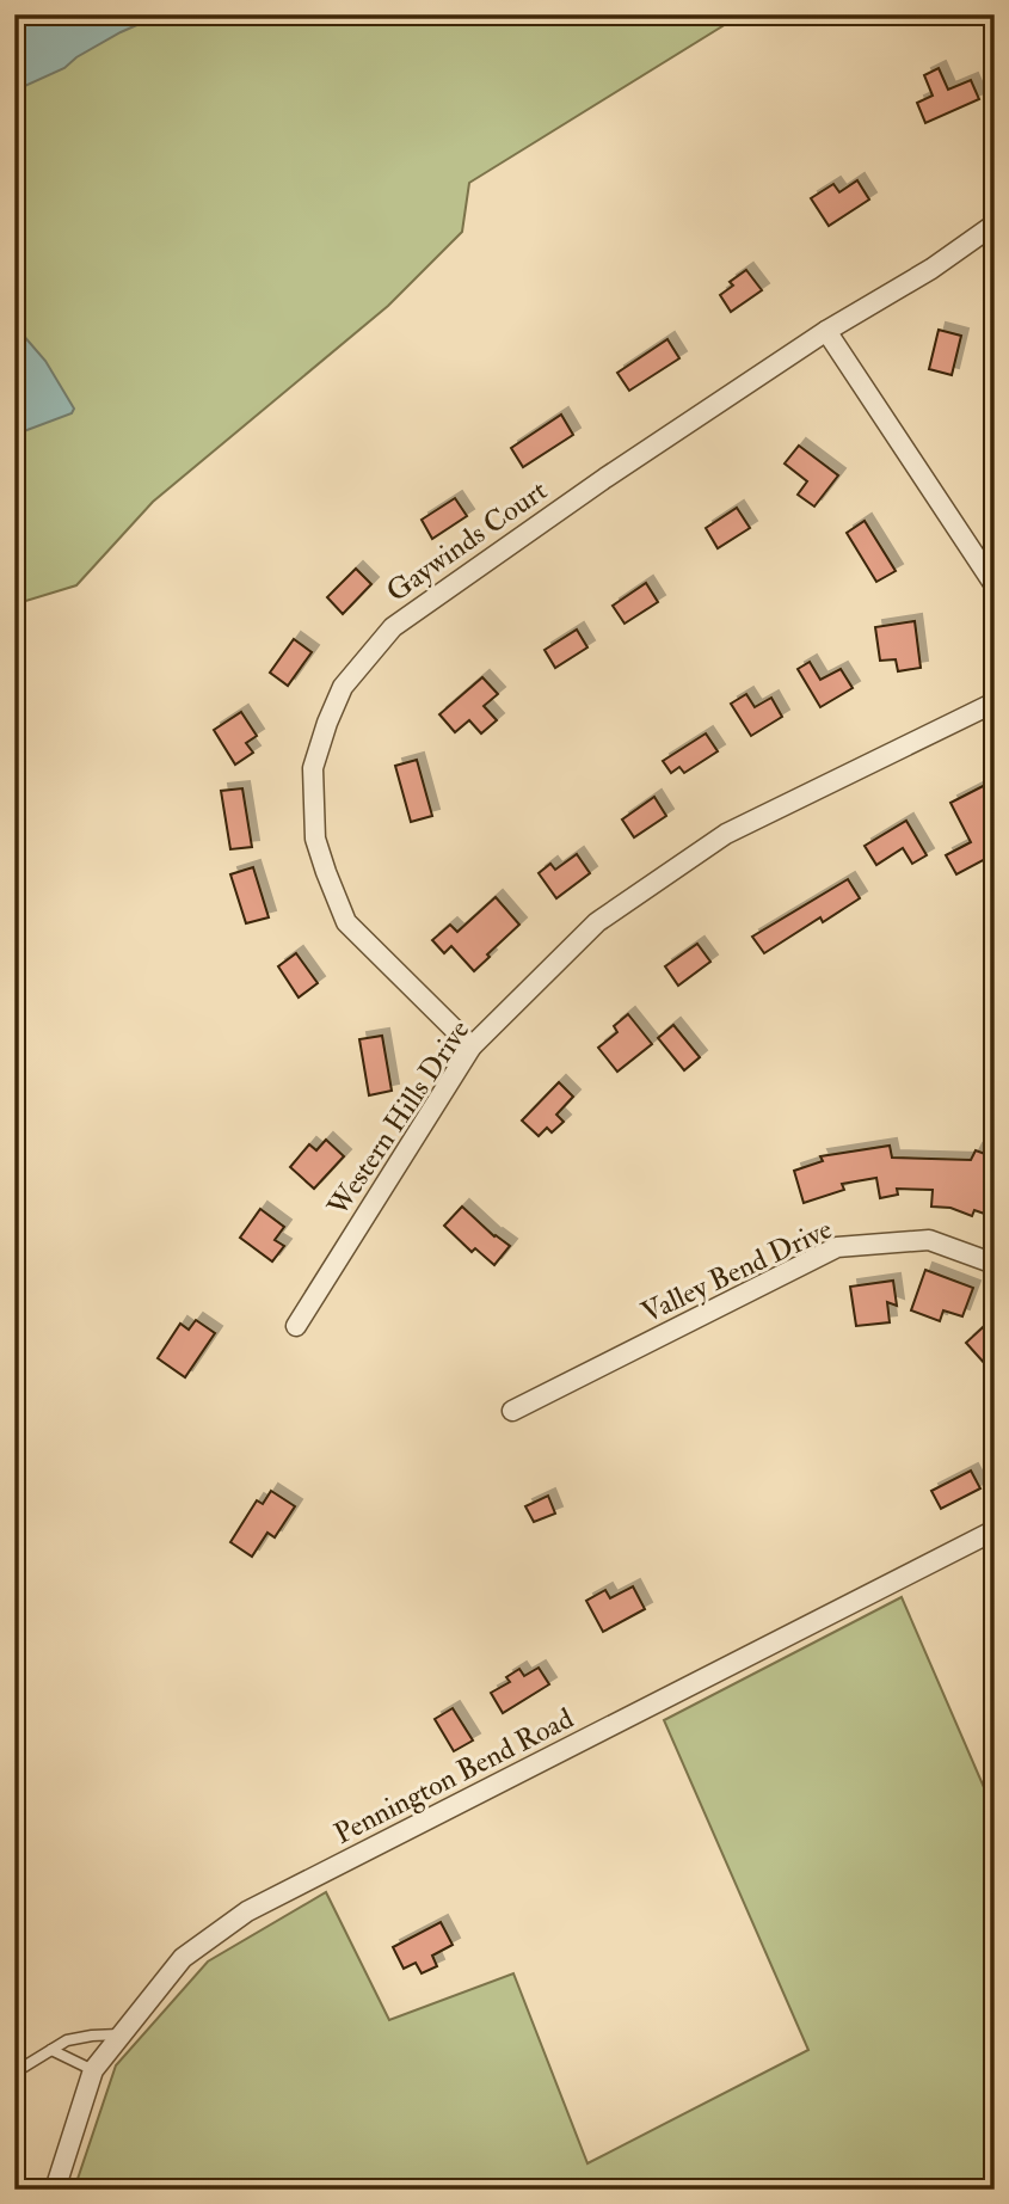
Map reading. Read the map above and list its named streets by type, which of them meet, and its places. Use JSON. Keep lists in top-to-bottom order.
{
  "streets": {
    "street": [
      "Gaywinds Court",
      "Western Hills Drive",
      "Valley Bend Drive",
      "Pennington Bend Road"
    ]
  },
  "crossings": [
    ["Gaywinds Court", "Western Hills Drive"]
  ]
}
